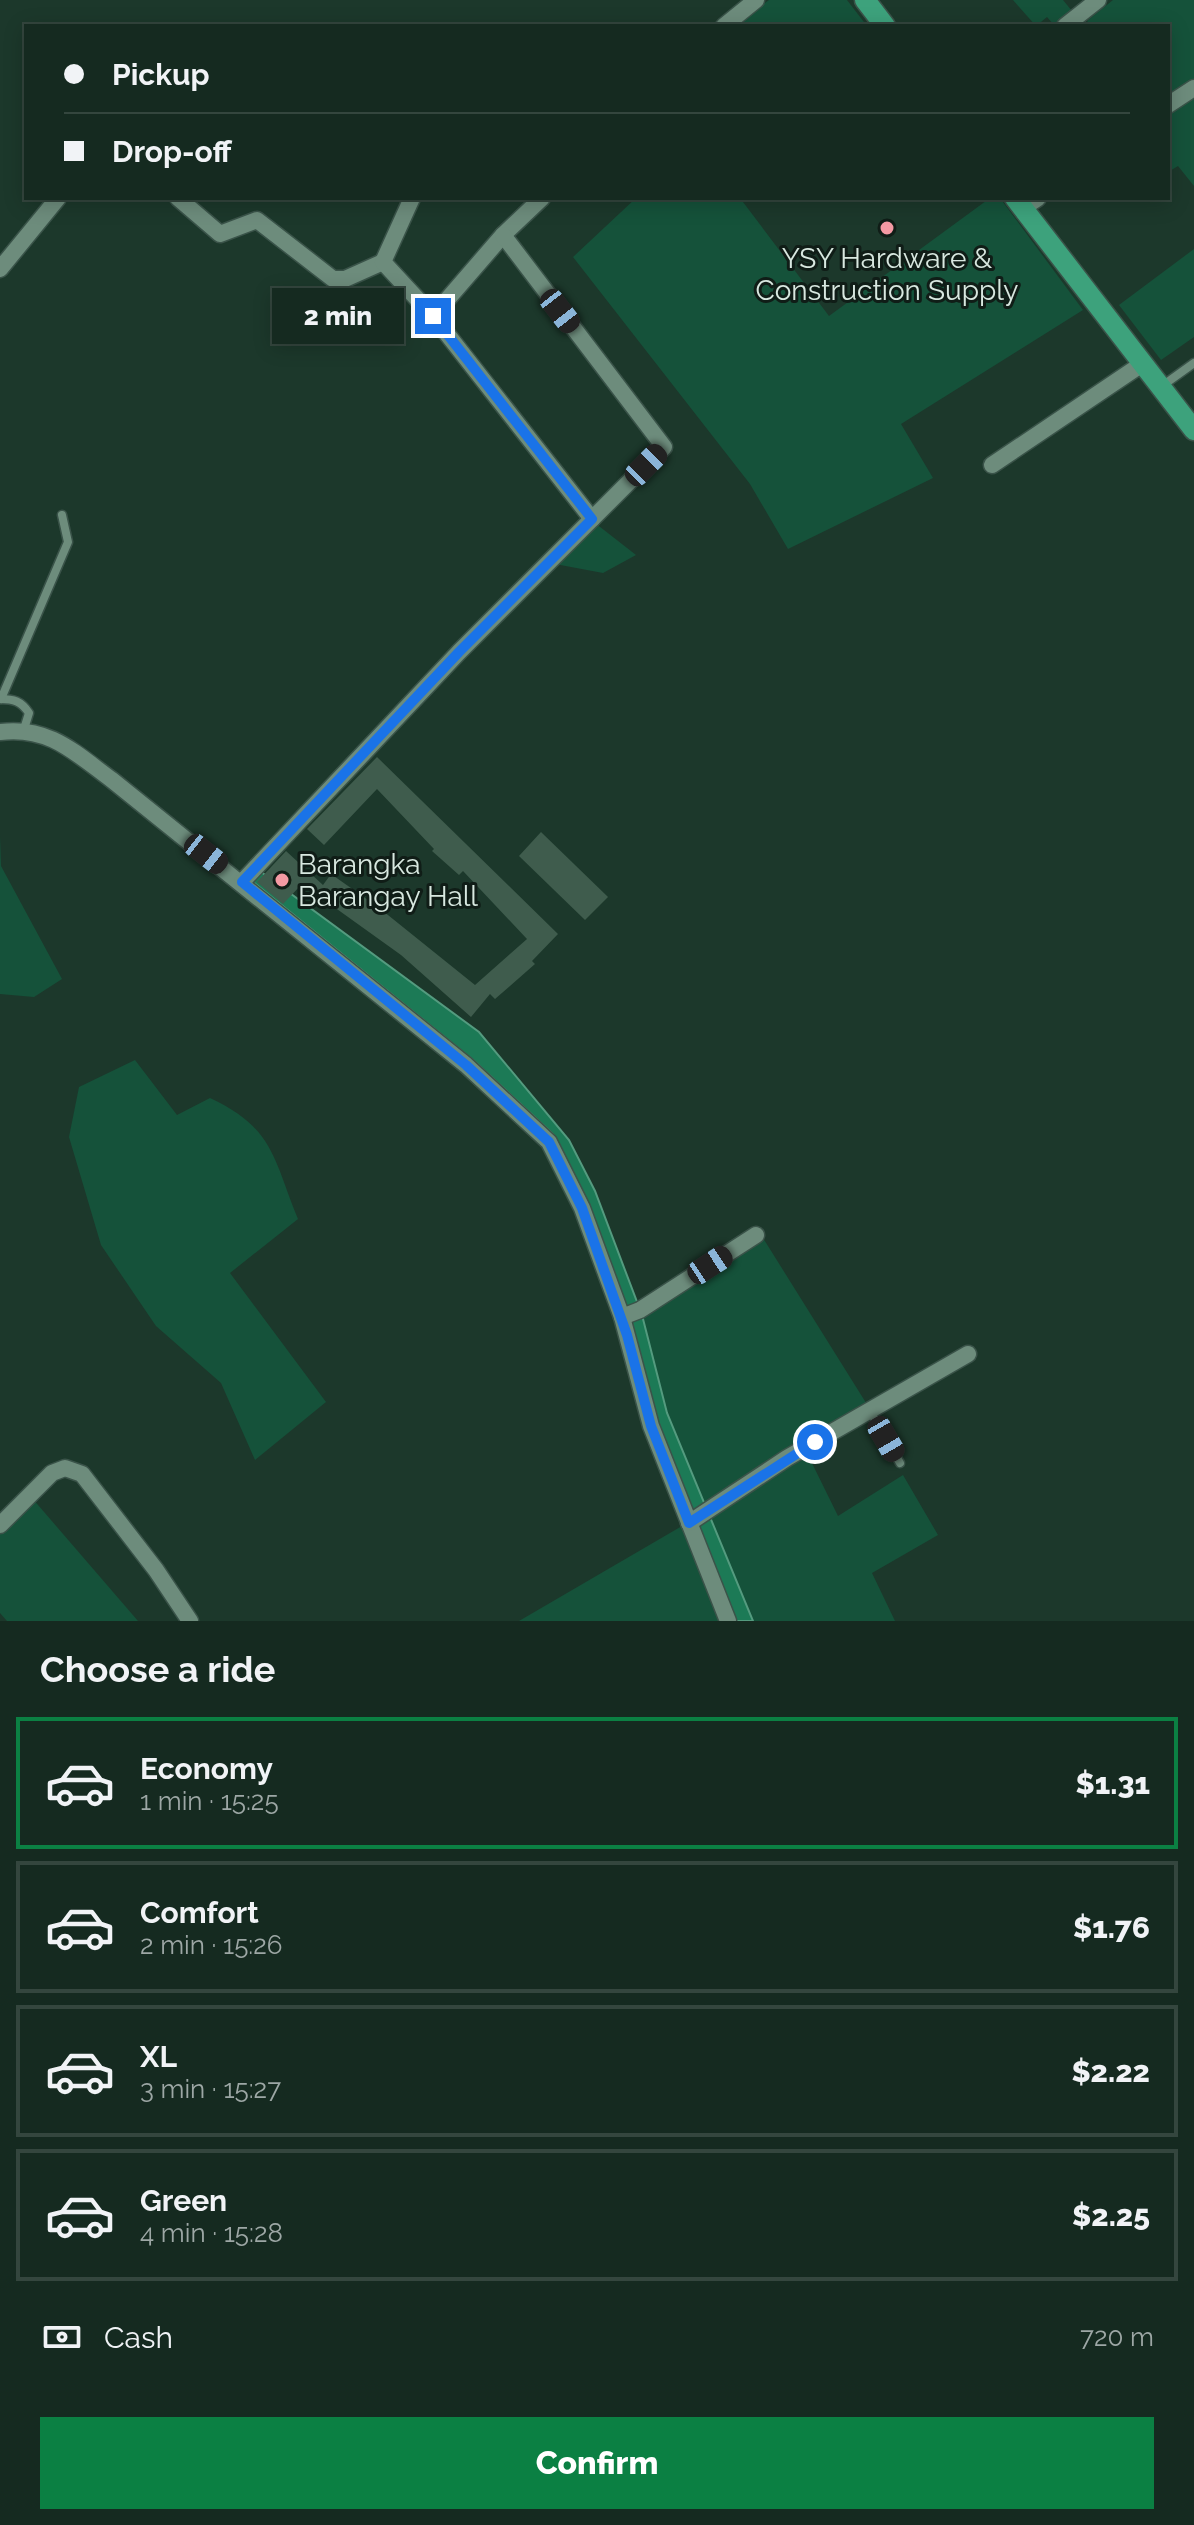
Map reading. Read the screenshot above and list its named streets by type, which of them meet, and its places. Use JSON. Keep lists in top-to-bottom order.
{
  "places": ["YSY Hardware & Construction Supply", "Barangka Barangay Hall"],
  "page": {
    "banner": ["Pickup", "Drop-off"],
    "bubble": "2 min",
    "heading": "Choose a ride",
    "list": [
      {
        "name": "Economy",
        "note": "1 min · 15:25",
        "value": "$1.31"
      },
      {
        "name": "Comfort",
        "note": "2 min · 15:26",
        "value": "$1.76"
      },
      {
        "name": "XL",
        "note": "3 min · 15:27",
        "value": "$2.22"
      },
      {
        "name": "Green",
        "note": "4 min · 15:28",
        "value": "$2.25"
      }
    ],
    "pay": ["Cash", "720 m"],
    "buttons": "Confirm"
  }
}
